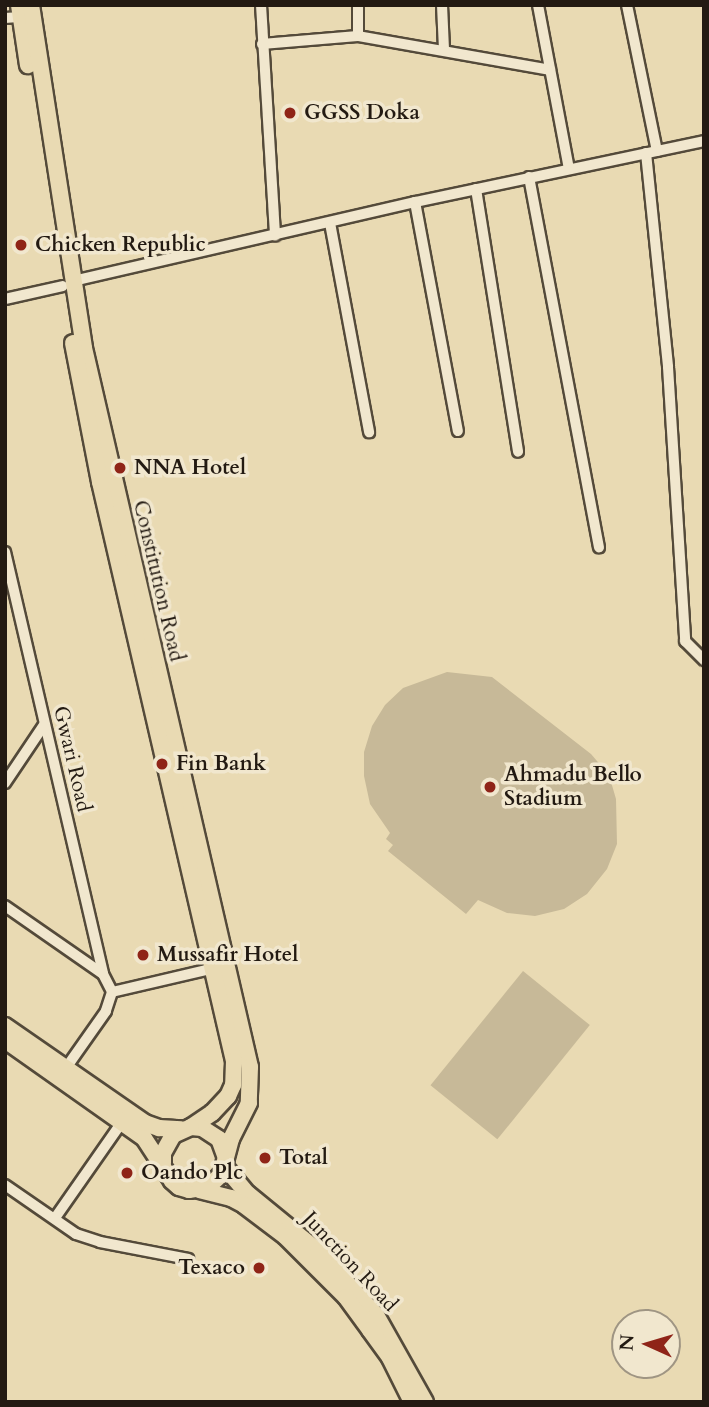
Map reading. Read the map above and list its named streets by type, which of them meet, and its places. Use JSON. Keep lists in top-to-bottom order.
{
  "streets": {
    "main road": ["Constitution Road", "Junction Road"],
    "street": ["Gwari Road"]
  },
  "crossings": [
    ["Constitution Road", "Junction Road"]
  ],
  "places": [
    "GGSS Doka",
    "Chicken Republic",
    "NNA Hotel",
    "Fin Bank",
    "Ahmadu Bello Stadium",
    "Mussafir Hotel",
    "Total",
    "Oando Plc",
    "Texaco"
  ],
  "north": "left"
}
